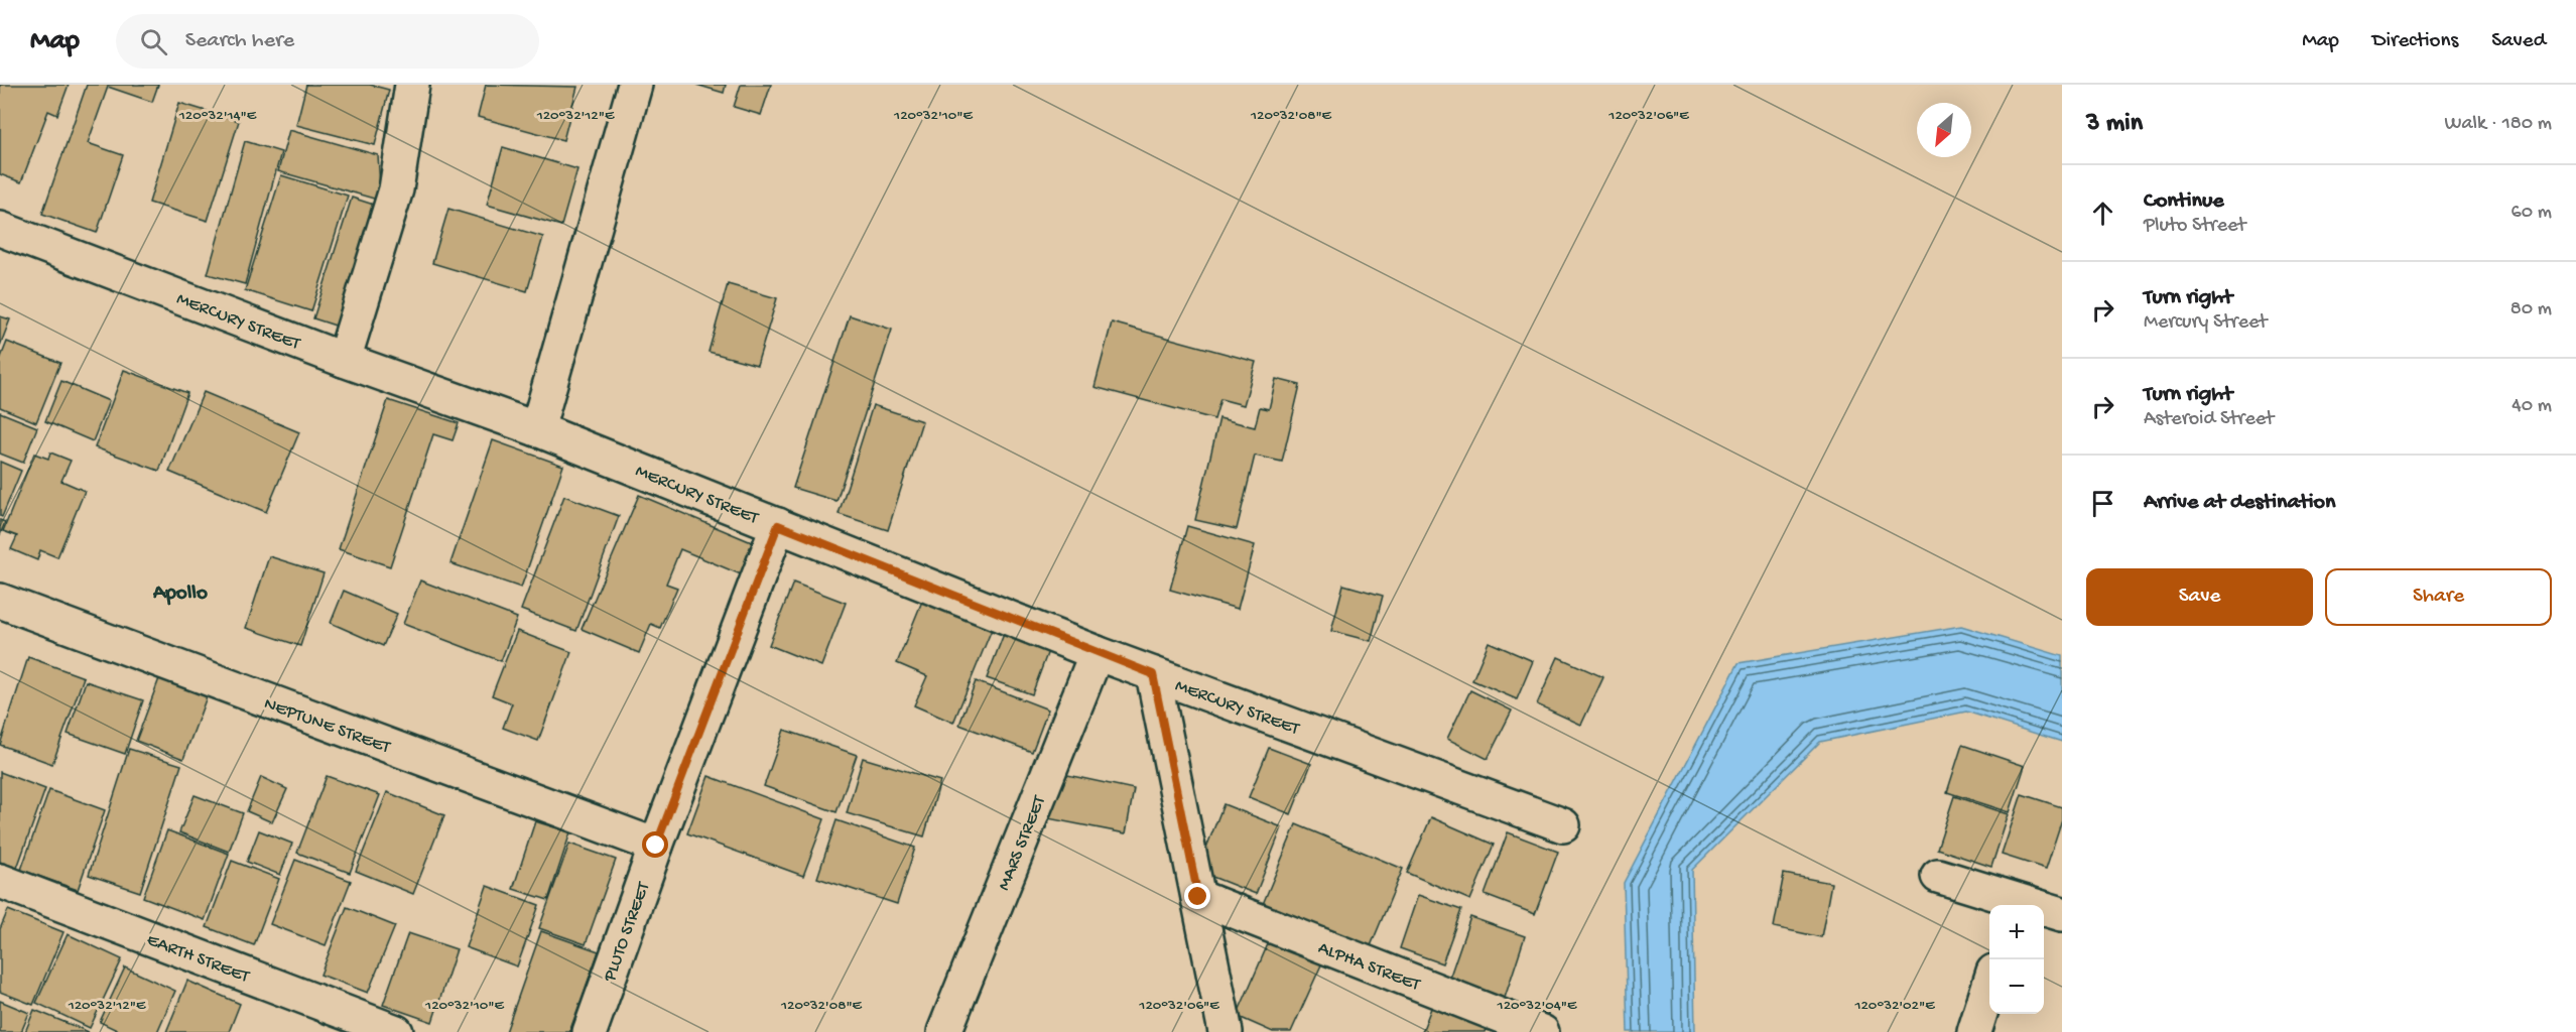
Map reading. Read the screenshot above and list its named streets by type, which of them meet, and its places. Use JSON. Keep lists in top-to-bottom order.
{
  "streets": {
    "street": [
      "MERCURY STREET",
      "NEPTUNE STREET",
      "MARS STREET",
      "PLUTO STREET",
      "EARTH STREET",
      "ALPHA STREET"
    ]
  },
  "crossings": [
    ["MERCURY STREET", "MARS STREET"],
    ["MERCURY STREET", "PLUTO STREET"],
    ["NEPTUNE STREET", "PLUTO STREET"]
  ],
  "districts": ["Apollo"],
  "north": "bottom left",
  "page": {
    "header": "Map",
    "search": "Search here",
    "nav": ["Map", "Directions", "Saved"],
    "heading": ["3 min", "Walk · 180 m"],
    "list": [
      ["Continue", "Pluto Street", "60 m"],
      ["Turn right", "Mercury Street", "80 m"],
      ["Turn right", "Asteroid Street", "40 m"],
      "Arrive at destination"
    ],
    "buttons": ["Save", "Share"],
    "map_buttons": ["+", "−"]
  },
  "coordinates": [
    "120°32'14\"E",
    "120°32'12\"E",
    "120°32'10\"E",
    "120°32'08\"E",
    "120°32'06\"E",
    "120°32'04\"E",
    "120°32'02\"E"
  ]
}
